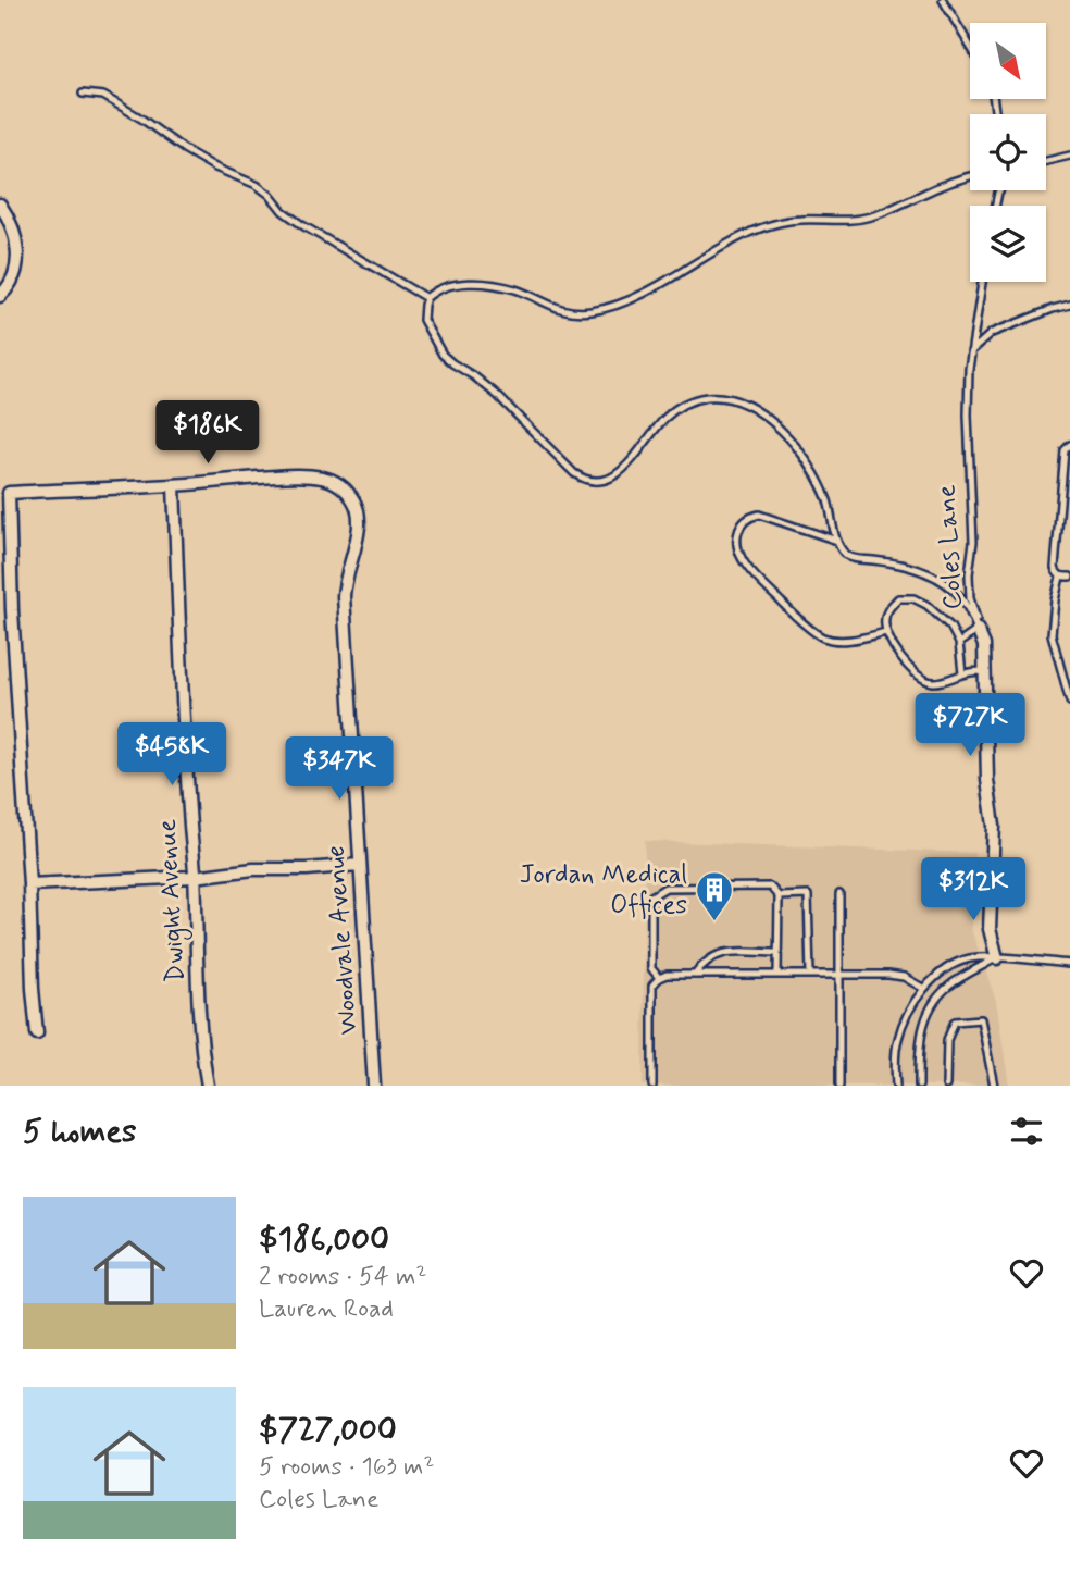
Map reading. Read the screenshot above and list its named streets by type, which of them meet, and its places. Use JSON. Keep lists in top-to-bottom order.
{
  "streets": {
    "street": ["Coles Lane", "Dwight Avenue", "Woodvale Avenue"]
  },
  "crossings": [
    ["Dwight Avenue", "Woodvale Avenue"]
  ],
  "places": {
    "building": ["Jordan Medical Offices"]
  },
  "north": "bottom right",
  "page": {
    "price": [
      "$186K",
      "$727K",
      "$458K",
      "$347K",
      "$312K"
    ],
    "heading": "5 homes",
    "list": [
      {
        "name": "$186,000",
        "note": "2 rooms · 54 m² · Lauren Road"
      },
      {
        "name": "$727,000",
        "note": "5 rooms · 163 m² · Coles Lane"
      }
    ]
  }
}
